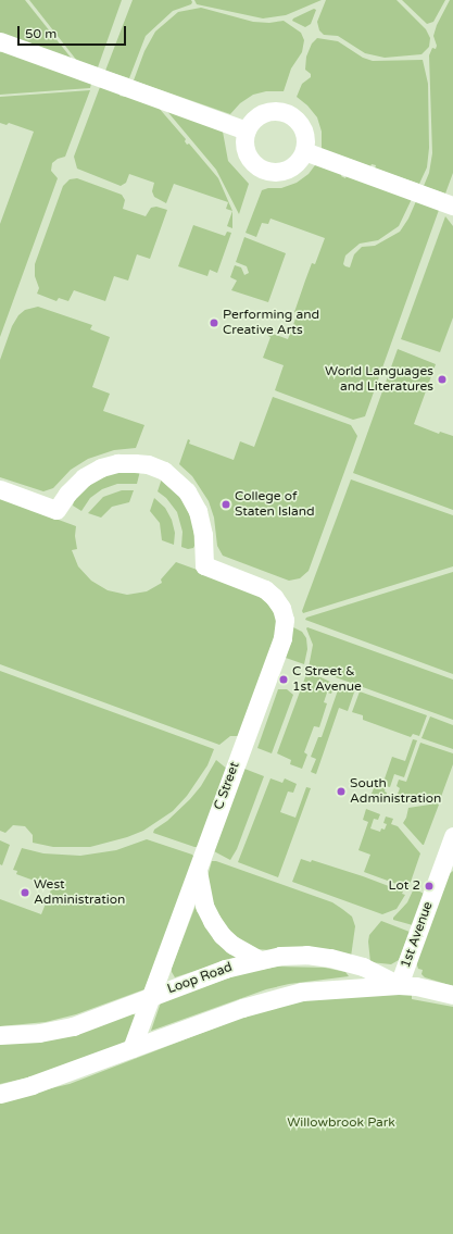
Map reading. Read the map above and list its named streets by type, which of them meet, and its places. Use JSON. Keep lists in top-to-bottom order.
{
  "streets": {
    "street": ["C Street", "1st Avenue", "Loop Road"]
  },
  "crossings": [
    ["C Street", "Loop Road"],
    ["1st Avenue", "Loop Road"]
  ],
  "parks": ["Willowbrook Park"],
  "places": [
    "Performing and Creative Arts",
    "World Languages and Literatures",
    "College of Staten Island",
    "C Street & 1st Avenue",
    "South Administration",
    "Lot 2",
    "West Administration"
  ],
  "scale_bar": "50 m"
}
